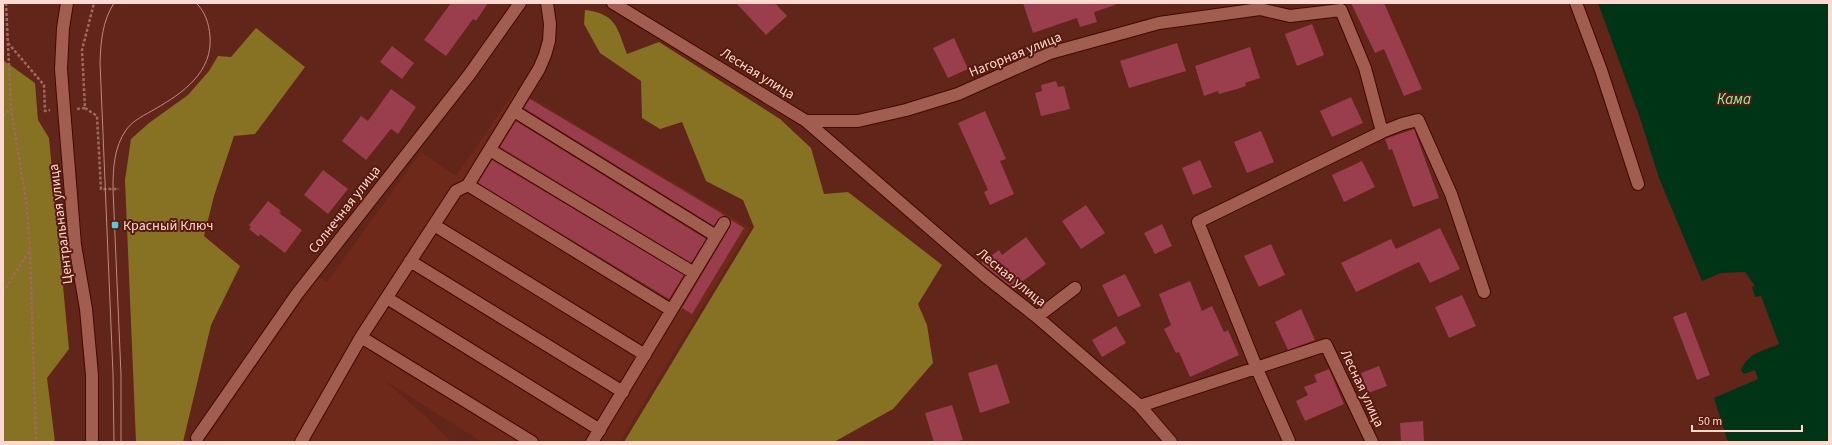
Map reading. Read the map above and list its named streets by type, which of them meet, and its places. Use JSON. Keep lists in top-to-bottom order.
{
  "streets": {
    "street": [
      "Нагорная улица",
      "Лесная улица",
      "Солнечная улица",
      "Центральная улица"
    ]
  },
  "crossings": [
    ["Нагорная улица", "Лесная улица"]
  ],
  "water": ["Кама"],
  "places": {
    "transit": ["Красный Ключ"]
  },
  "scale_bar": "50 m"
}
